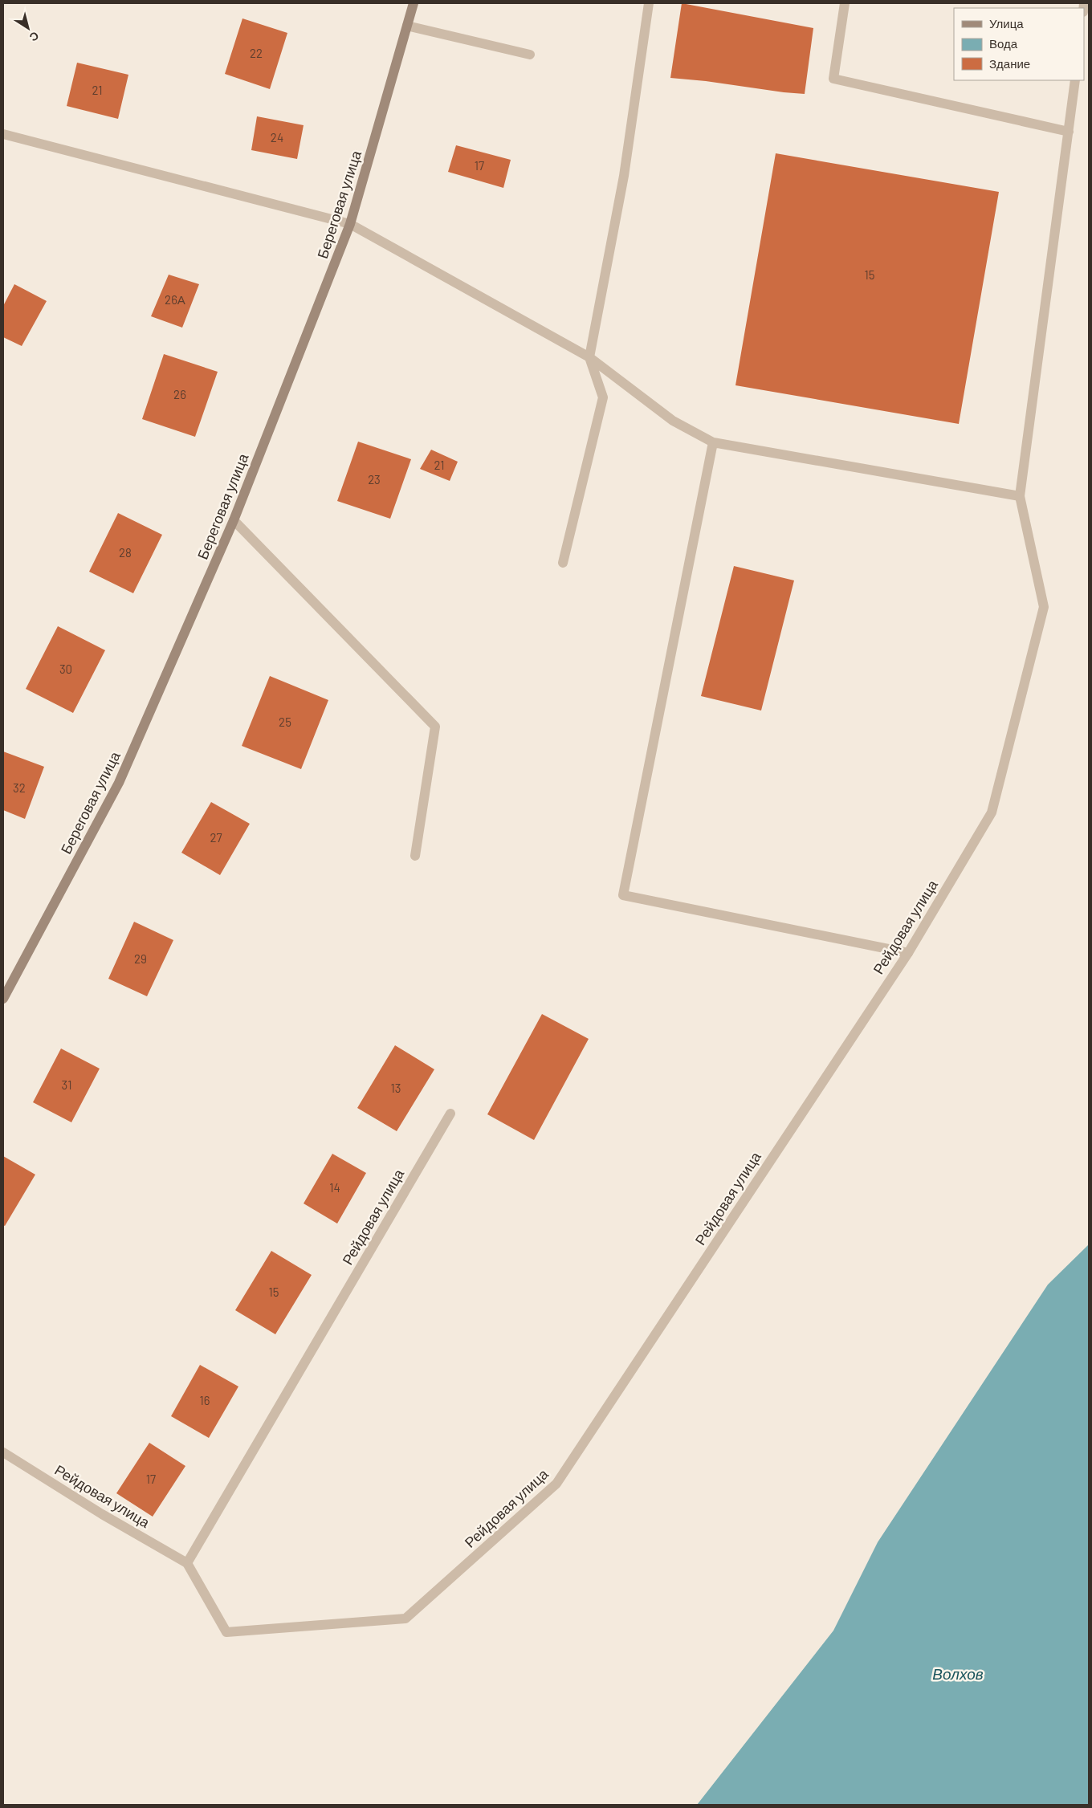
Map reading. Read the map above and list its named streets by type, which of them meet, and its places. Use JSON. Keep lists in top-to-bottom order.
{
  "streets": {
    "street": ["Береговая улица", "Рейдовая улица"]
  },
  "water": ["Волхов"],
  "house_numbers": [
    "22",
    "21",
    "24",
    "17",
    "15",
    "26А",
    "26",
    "21",
    "23",
    "28",
    "30",
    "25",
    "32",
    "27",
    "29",
    "31",
    "13",
    "14",
    "15",
    "16",
    "17"
  ],
  "legend": ["Улица", "Вода", "Здание"],
  "north": "bottom right"
}
